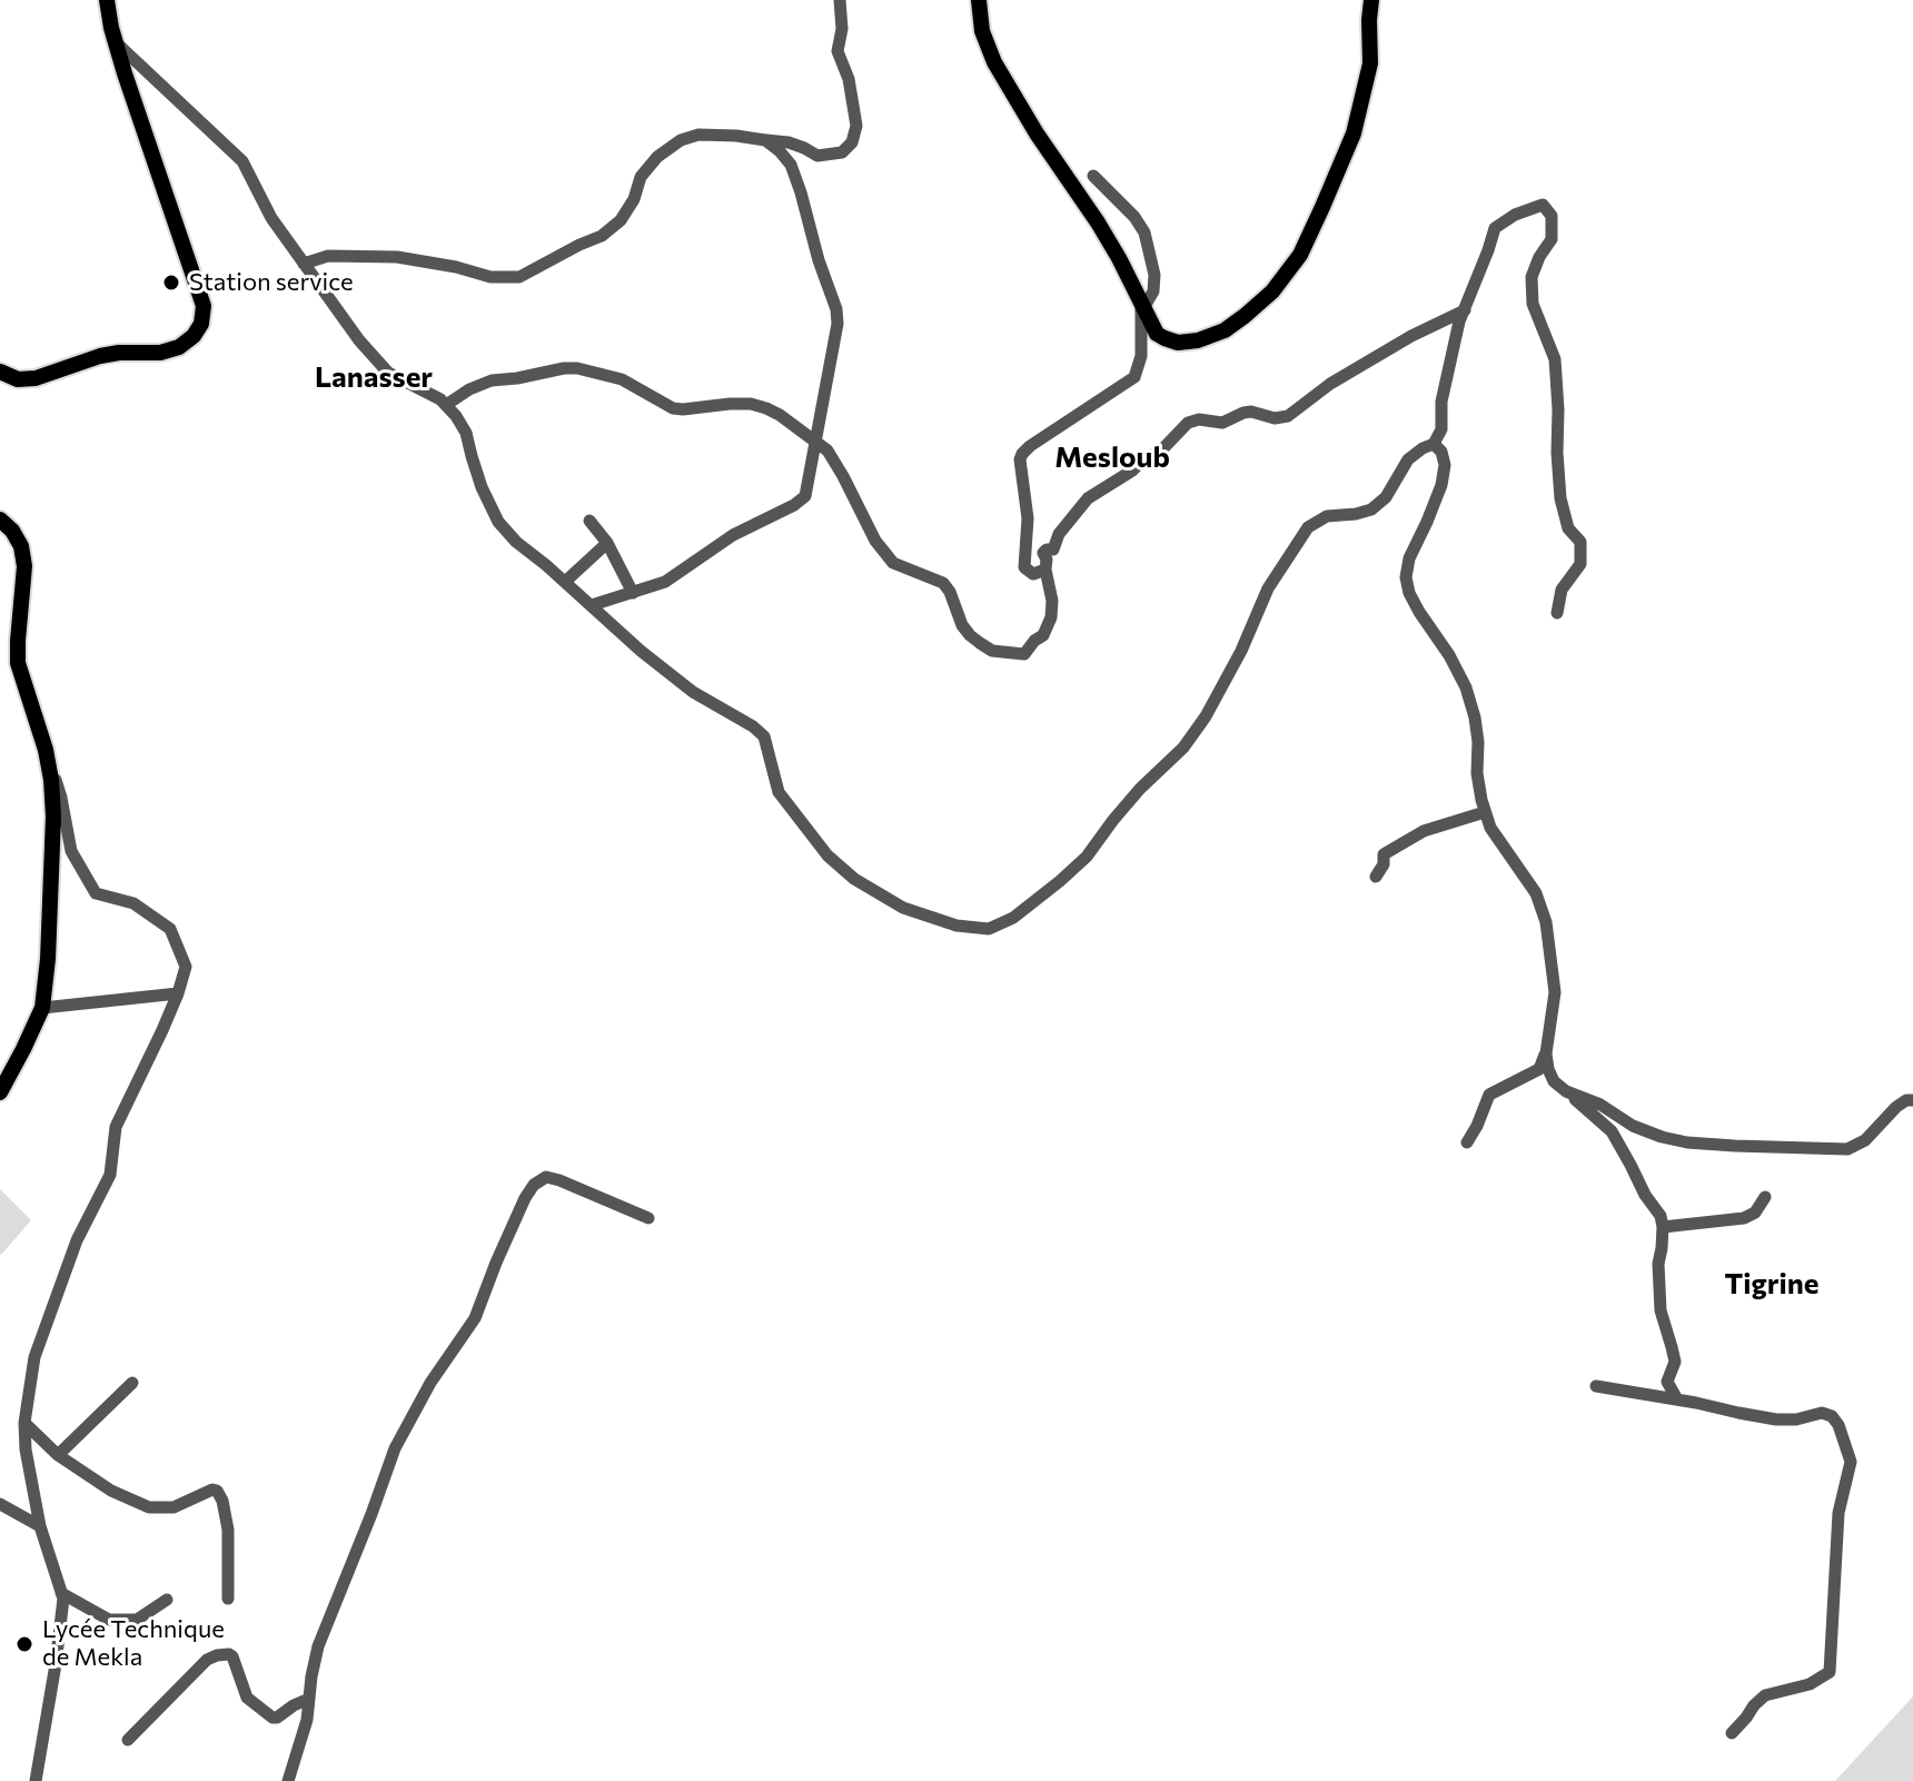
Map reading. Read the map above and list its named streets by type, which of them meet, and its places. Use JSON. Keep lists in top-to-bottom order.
{
  "districts": ["Lanasser", "Mesloub", "Tigrine"],
  "places": ["Station service", "Lycée Technique de Mekla"]
}
